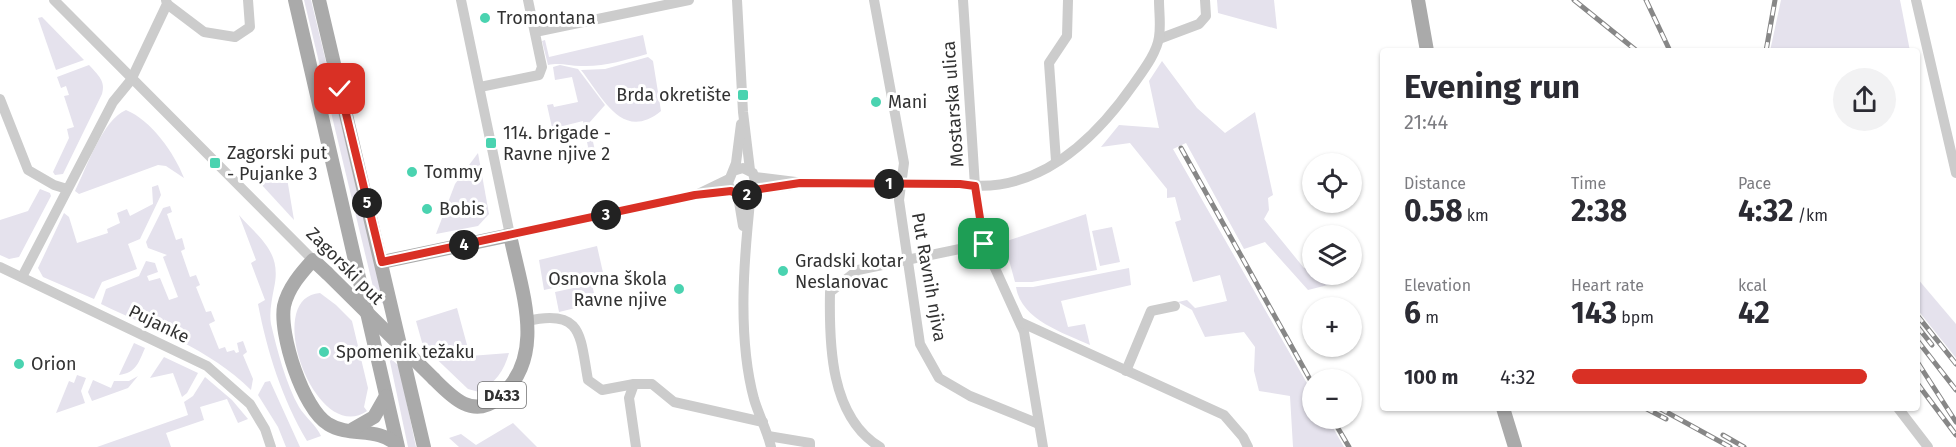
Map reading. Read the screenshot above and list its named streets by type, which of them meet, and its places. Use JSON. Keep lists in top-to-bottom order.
{
  "streets": {
    "main road": ["Zagorski put", "D433"],
    "street": ["Mostarska ulica", "Put Ravnih njiva", "Pujanke"]
  },
  "crossings": [
    ["Mostarska ulica", "Put Ravnih njiva"]
  ],
  "places": {
    "other": [
      "Tromontana",
      "Mani",
      "Tommy",
      "Bobis",
      "Gradski kotar Neslanovac",
      "Osnovna škola Ravne njive",
      "Spomenik težaku",
      "Orion"
    ],
    "transit": ["Brda okretište", "114. brigade - Ravne njive 2", "Zagorski put - Pujanke 3"]
  },
  "page": {
    "heading": ["Evening run", "21:44"],
    "stats": [
      ["Distance", "0.58 km"],
      ["Time", "2:38"],
      ["Pace", "4:32 /km"],
      ["Elevation", "6 m"],
      ["Heart rate", "143 bpm"],
      ["kcal", "42"]
    ],
    "map_buttons": ["+", "−"],
    "pins": [
      "1",
      "2",
      "5",
      "3",
      "4"
    ],
    "list": [
      {
        "name": "100 m",
        "note": "4:32"
      }
    ]
  }
}
